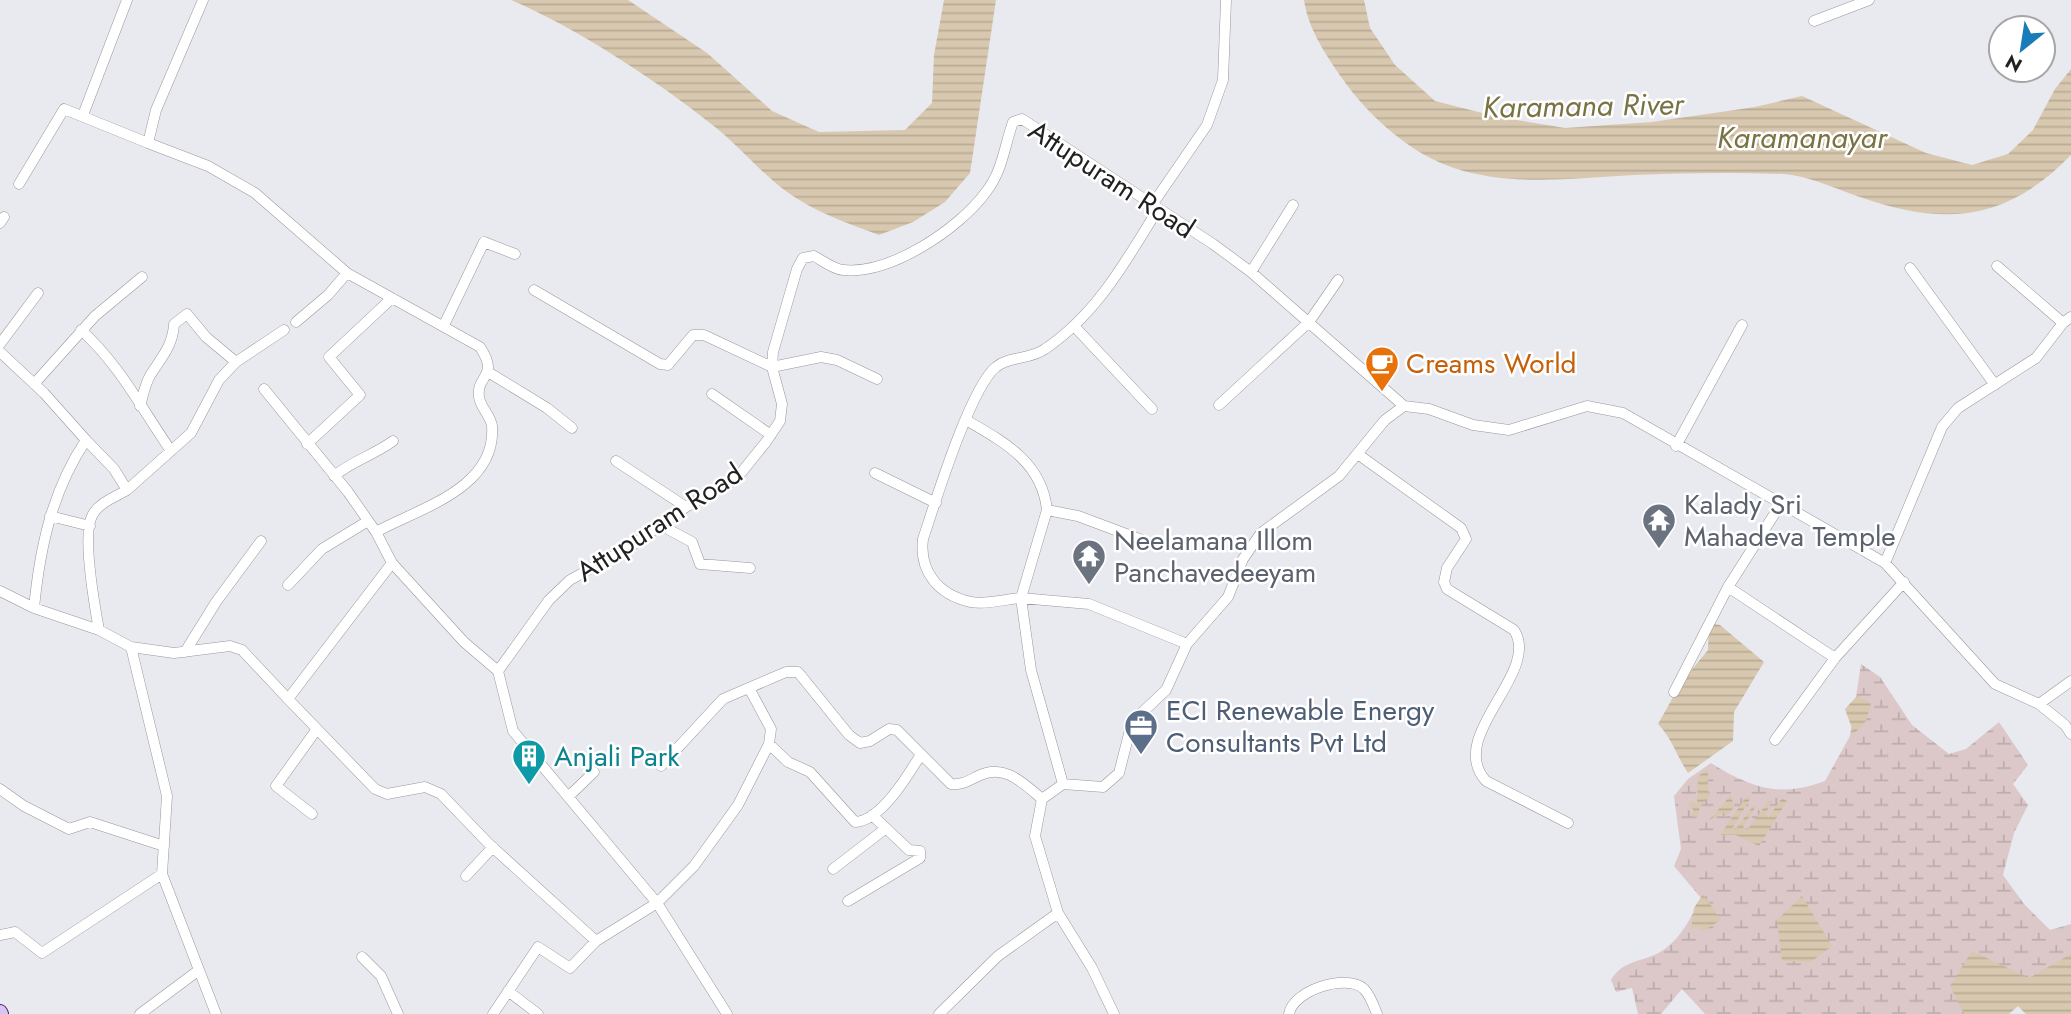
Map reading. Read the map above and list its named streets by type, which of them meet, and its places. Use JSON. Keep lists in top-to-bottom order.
{
  "streets": {
    "street": ["Attupuram Road"]
  },
  "water": ["Karamana River", "Karamanayar"],
  "places": {
    "cafe": ["Creams World"],
    "temple": ["Kalady Sri Mahadeva Temple", "Neelamana Illom Panchavedeeyam"],
    "office": ["ECI Renewable Energy Consultants Pvt Ltd"],
    "building": ["Anjali Park"]
  },
  "north": "bottom left"
}
